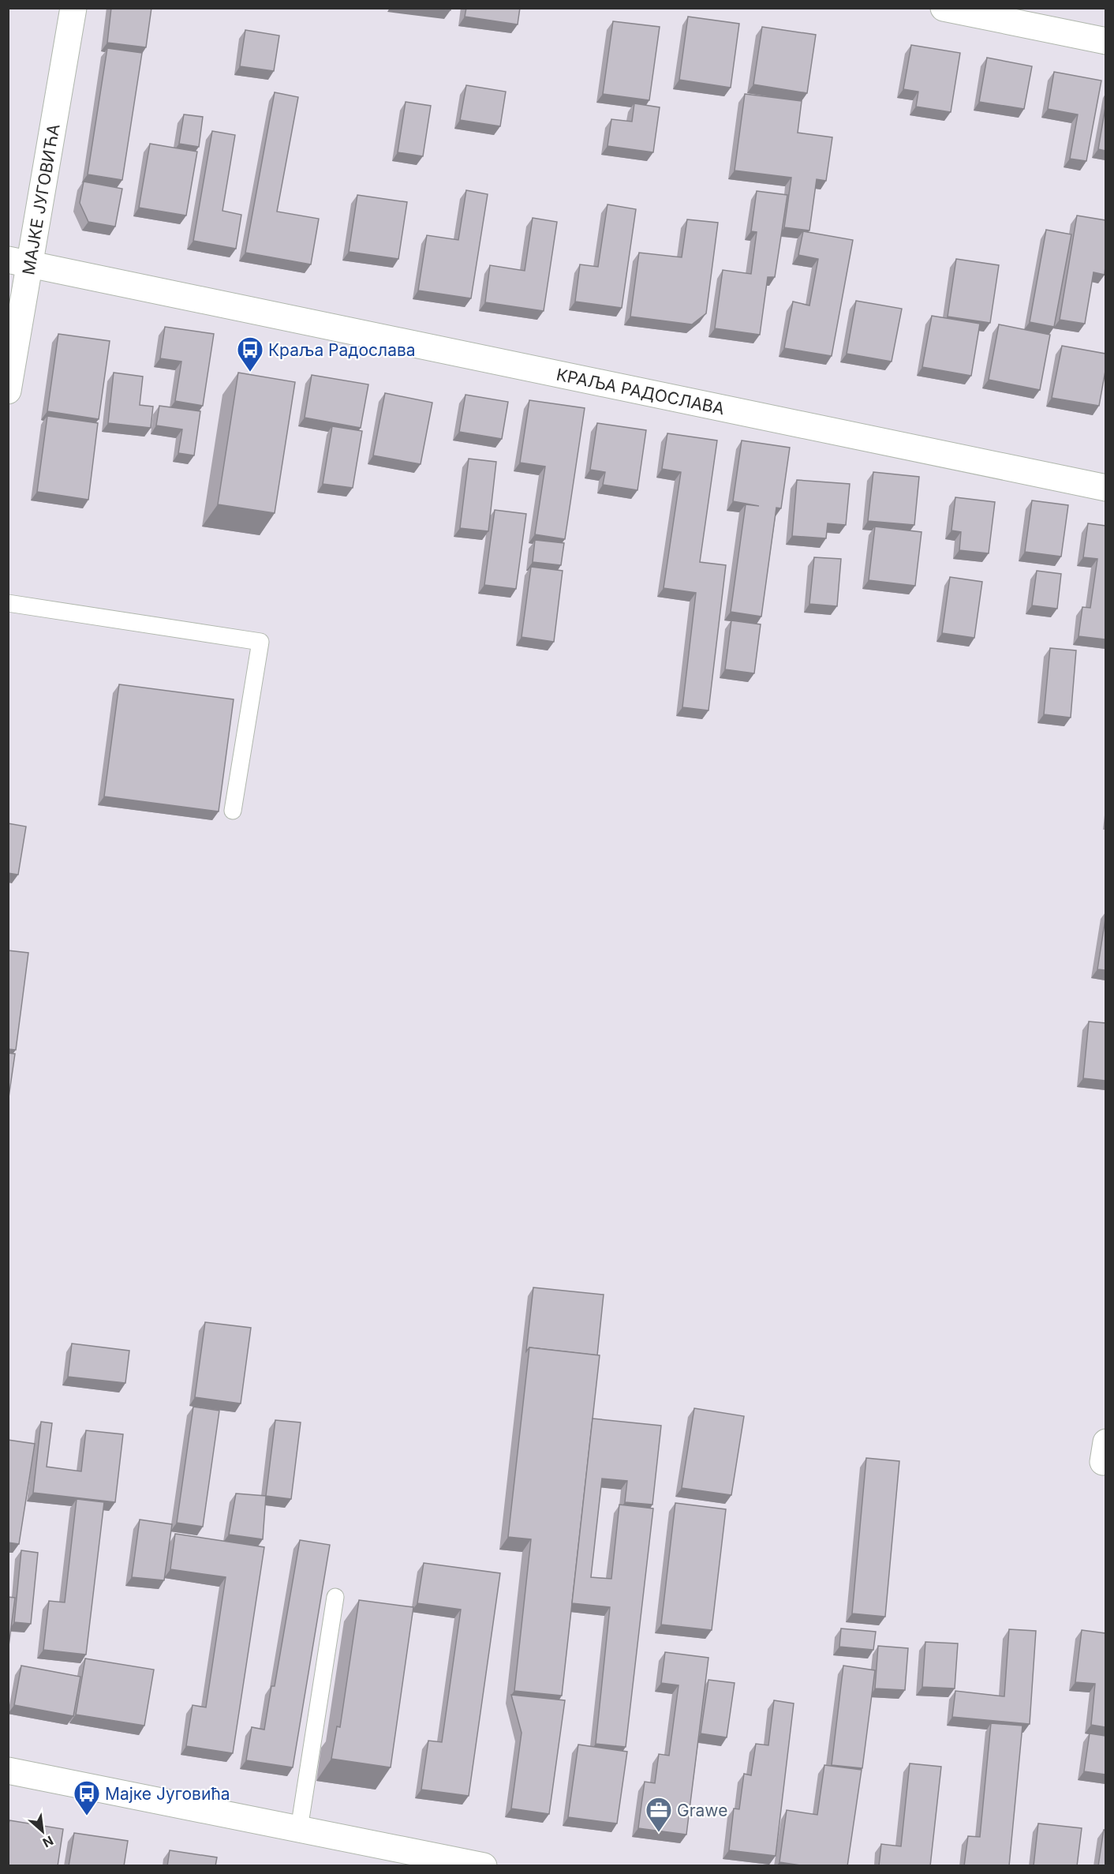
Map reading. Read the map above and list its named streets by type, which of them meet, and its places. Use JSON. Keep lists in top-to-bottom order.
{
  "streets": {
    "street": ["МАЈКЕ ЈУГОВИЋА", "КРАЉА РАДОСЛАВА"]
  },
  "crossings": [
    ["МАЈКЕ ЈУГОВИЋА", "КРАЉА РАДОСЛАВА"]
  ],
  "places": {
    "bus stop": ["Краља Радослава", "Мајке Југовића"],
    "office": ["Grawe"]
  },
  "north": "bottom right"
}
